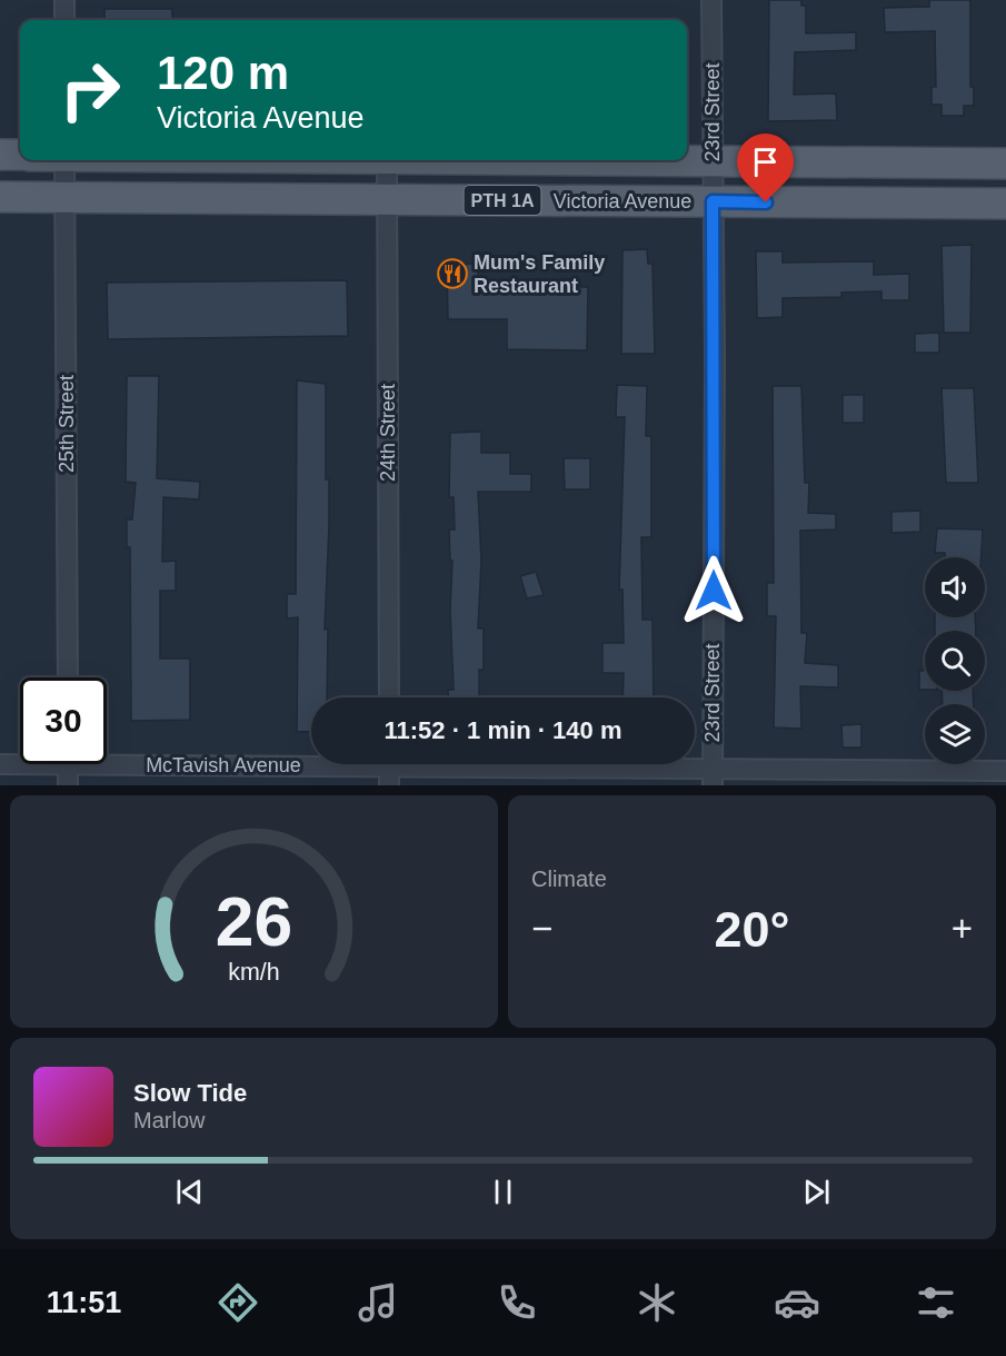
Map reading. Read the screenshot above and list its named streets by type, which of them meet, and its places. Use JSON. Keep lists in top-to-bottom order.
{
  "streets": {
    "main road": ["PTH 1A", "Victoria Avenue"],
    "street": [
      "23rd Street",
      "25th Street",
      "24th Street",
      "McTavish Avenue"
    ]
  },
  "crossings": [
    ["23rd Street", "Victoria Avenue"],
    ["23rd Street", "McTavish Avenue"],
    ["Victoria Avenue", "25th Street"],
    ["Victoria Avenue", "24th Street"]
  ],
  "places": {
    "restaurant": ["Mum's Family Restaurant"]
  },
  "page": {
    "turn": ["120 m", "Victoria Avenue"],
    "limit": "30",
    "trip": "11:52 · 1 min · 140 m",
    "tile": "Climate",
    "heat": ["−", "20°", "+"],
    "song": ["Slow Tide", "Marlow"],
    "tabs": "11:51",
    "gauge": ["26", "km/h"]
  }
}
